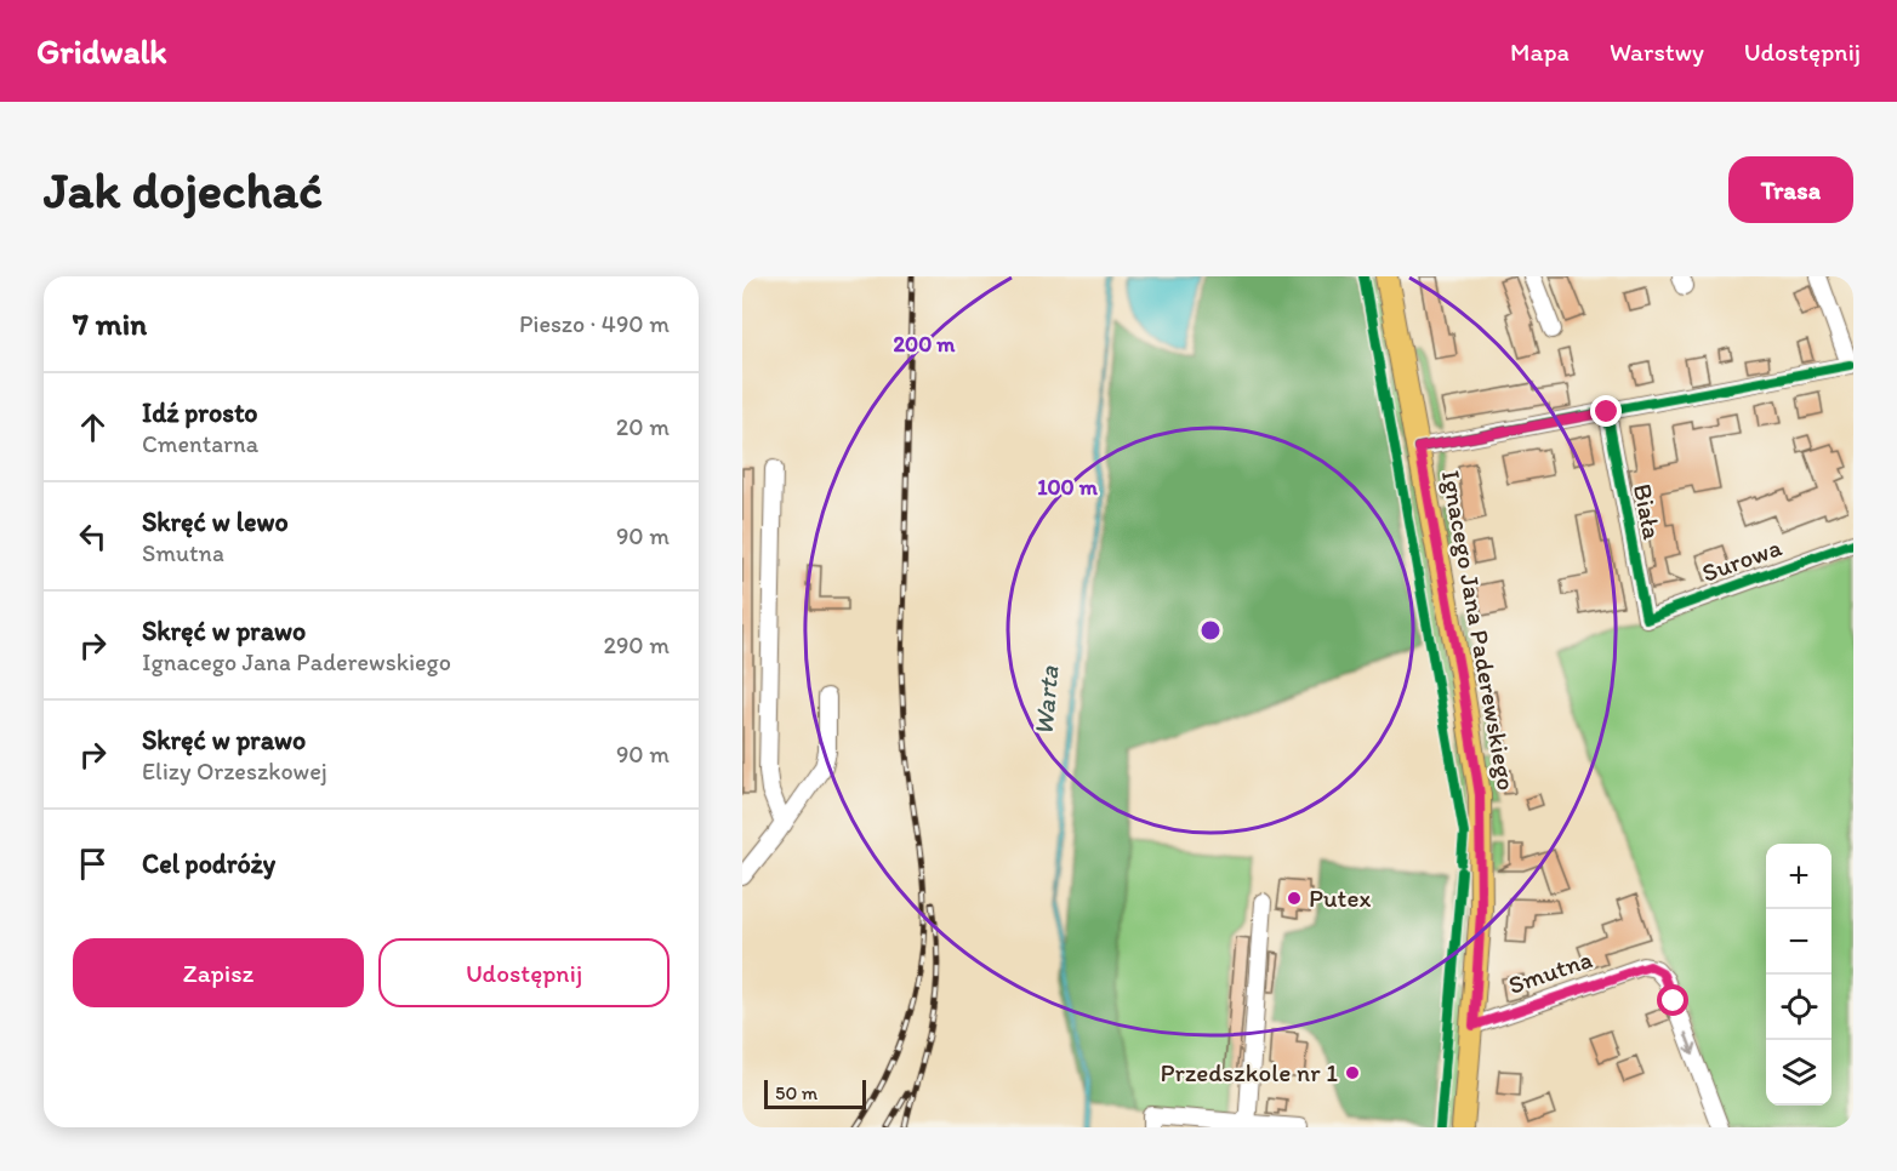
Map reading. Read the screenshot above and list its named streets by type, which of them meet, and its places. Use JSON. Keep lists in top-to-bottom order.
{
  "streets": {
    "main road": ["Ignacego Jana Paderewskiego"],
    "street": ["Biała", "Surowa", "Smutna"]
  },
  "crossings": [
    ["Biała", "Surowa"],
    ["Ignacego Jana Paderewskiego", "Smutna"]
  ],
  "water": ["Warta"],
  "places": ["Putex", "Przedszkole nr 1"],
  "scale_bar": "50 m",
  "page": {
    "header": "Gridwalk",
    "nav": ["Mapa", "Warstwy", "Udostępnij"],
    "buttons": [
      "Trasa",
      ["Zapisz", "Udostępnij"]
    ],
    "title": "Jak dojechać",
    "heading": ["7 min", "Pieszo · 490 m"],
    "list": [
      ["Idź prosto", "Cmentarna", "20 m"],
      ["Skręć w lewo", "Smutna", "90 m"],
      ["Skręć w prawo", "Ignacego Jana Paderewskiego", "290 m"],
      ["Skręć w prawo", "Elizy Orzeszkowej", "90 m"],
      "Cel podróży"
    ],
    "map_buttons": ["+", "−"],
    "scale": "50 m"
  },
  "rings": ["200 m", "100 m"]
}
